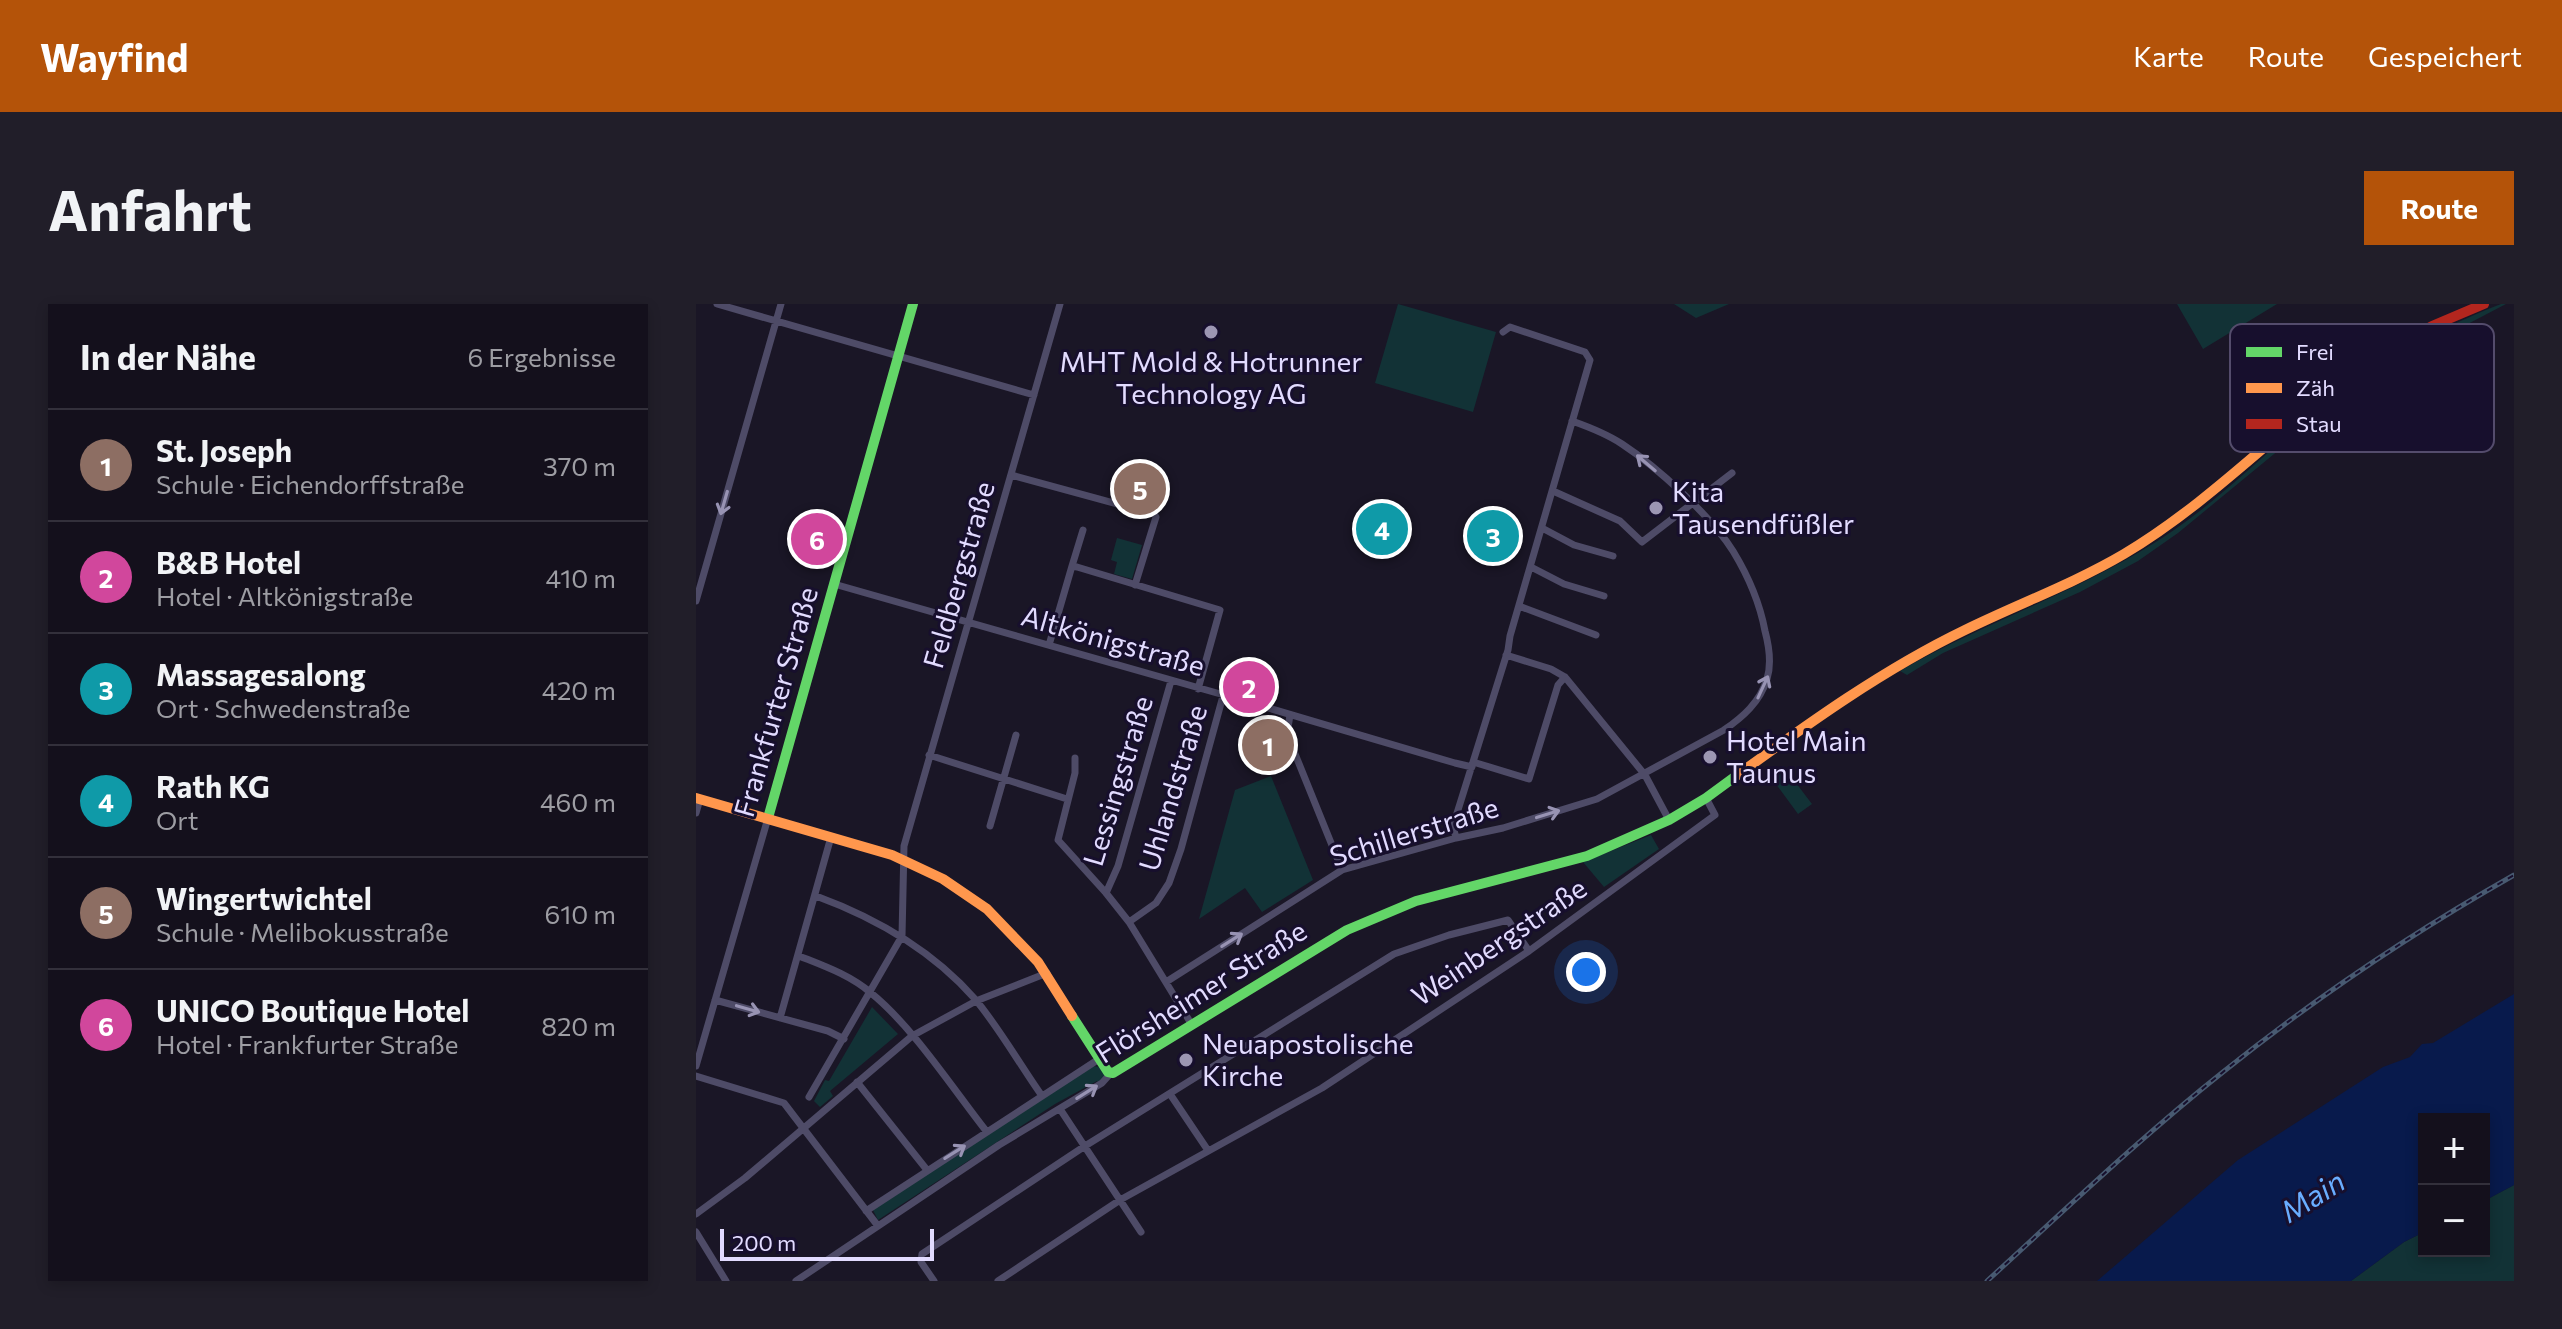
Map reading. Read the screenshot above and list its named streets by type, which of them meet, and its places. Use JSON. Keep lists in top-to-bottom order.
{
  "streets": {
    "main road": ["Frankfurter Straße", "Flörsheimer Straße"],
    "street": [
      "Feldbergstraße",
      "Altkönigstraße",
      "Lessingstraße",
      "Uhlandstraße",
      "Schillerstraße",
      "Weinbergstraße"
    ]
  },
  "crossings": [
    ["Feldbergstraße", "Altkönigstraße"],
    ["Altkönigstraße", "Frankfurter Straße"],
    ["Altkönigstraße", "Lessingstraße"],
    ["Altkönigstraße", "Uhlandstraße"],
    ["Weinbergstraße", "Flörsheimer Straße"]
  ],
  "water": ["Main"],
  "places": [
    "MHT Mold & Hotrunner Technology AG",
    "Kita Tausendfüßler",
    "Hotel Main Taunus",
    "Neuapostolische Kirche"
  ],
  "legend": ["Frei", "Zäh", "Stau"],
  "scale_bar": "200 m",
  "page": {
    "header": "Wayfind",
    "nav": ["Karte", "Route", "Gespeichert"],
    "buttons": "Route",
    "title": "Anfahrt",
    "heading": ["In der Nähe", "6 Ergebnisse"],
    "list": [
      {
        "mark": "1",
        "name": "St. Joseph",
        "note": "Schule · Eichendorffstraße",
        "value": "370 m"
      },
      {
        "mark": "2",
        "name": "B&B Hotel",
        "note": "Hotel · Altkönigstraße",
        "value": "410 m"
      },
      {
        "mark": "3",
        "name": "Massagesalong",
        "note": "Ort · Schwedenstraße",
        "value": "420 m"
      },
      {
        "mark": "4",
        "name": "Rath KG",
        "note": "Ort",
        "value": "460 m"
      },
      {
        "mark": "5",
        "name": "Wingertwichtel",
        "note": "Schule · Melibokusstraße",
        "value": "610 m"
      },
      {
        "mark": "6",
        "name": "UNICO Boutique Hotel",
        "note": "Hotel · Frankfurter Straße",
        "value": "820 m"
      }
    ],
    "pins": [
      "5",
      "4",
      "3",
      "6",
      "2",
      "1"
    ],
    "map_buttons": ["+", "−"],
    "scale": "200 m"
  }
}
